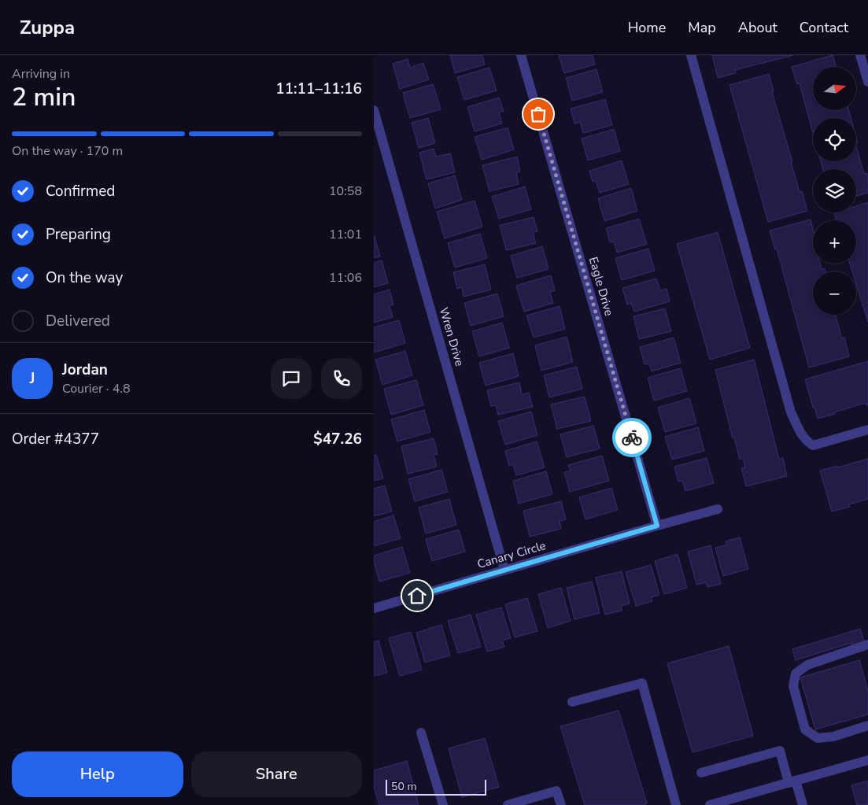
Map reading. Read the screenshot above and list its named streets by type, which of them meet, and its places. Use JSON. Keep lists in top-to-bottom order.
{
  "streets": {
    "street": ["Eagle Drive", "Wren Drive", "Canary Circle"]
  },
  "crossings": [
    ["Eagle Drive", "Canary Circle"],
    ["Wren Drive", "Canary Circle"]
  ],
  "scale_bar": "50 m",
  "north": "right",
  "page": {
    "header": "Zuppa",
    "nav": [
      "Home",
      "Map",
      "About",
      "Contact"
    ],
    "heading": ["2 min", "Arriving in", "11:11–11:16"],
    "panel": [
      "Jordan",
      "Courier · 4.8",
      "Order #4377",
      "$47.26"
    ],
    "map_buttons": ["+", "−"],
    "bar": "On the way · 170 m",
    "list": [
      ["Confirmed", "10:58"],
      ["Preparing", "11:01"],
      ["On the way", "11:06"],
      "Delivered"
    ],
    "round": "J",
    "buttons": ["Help", "Share"],
    "scale": "50 m"
  }
}
